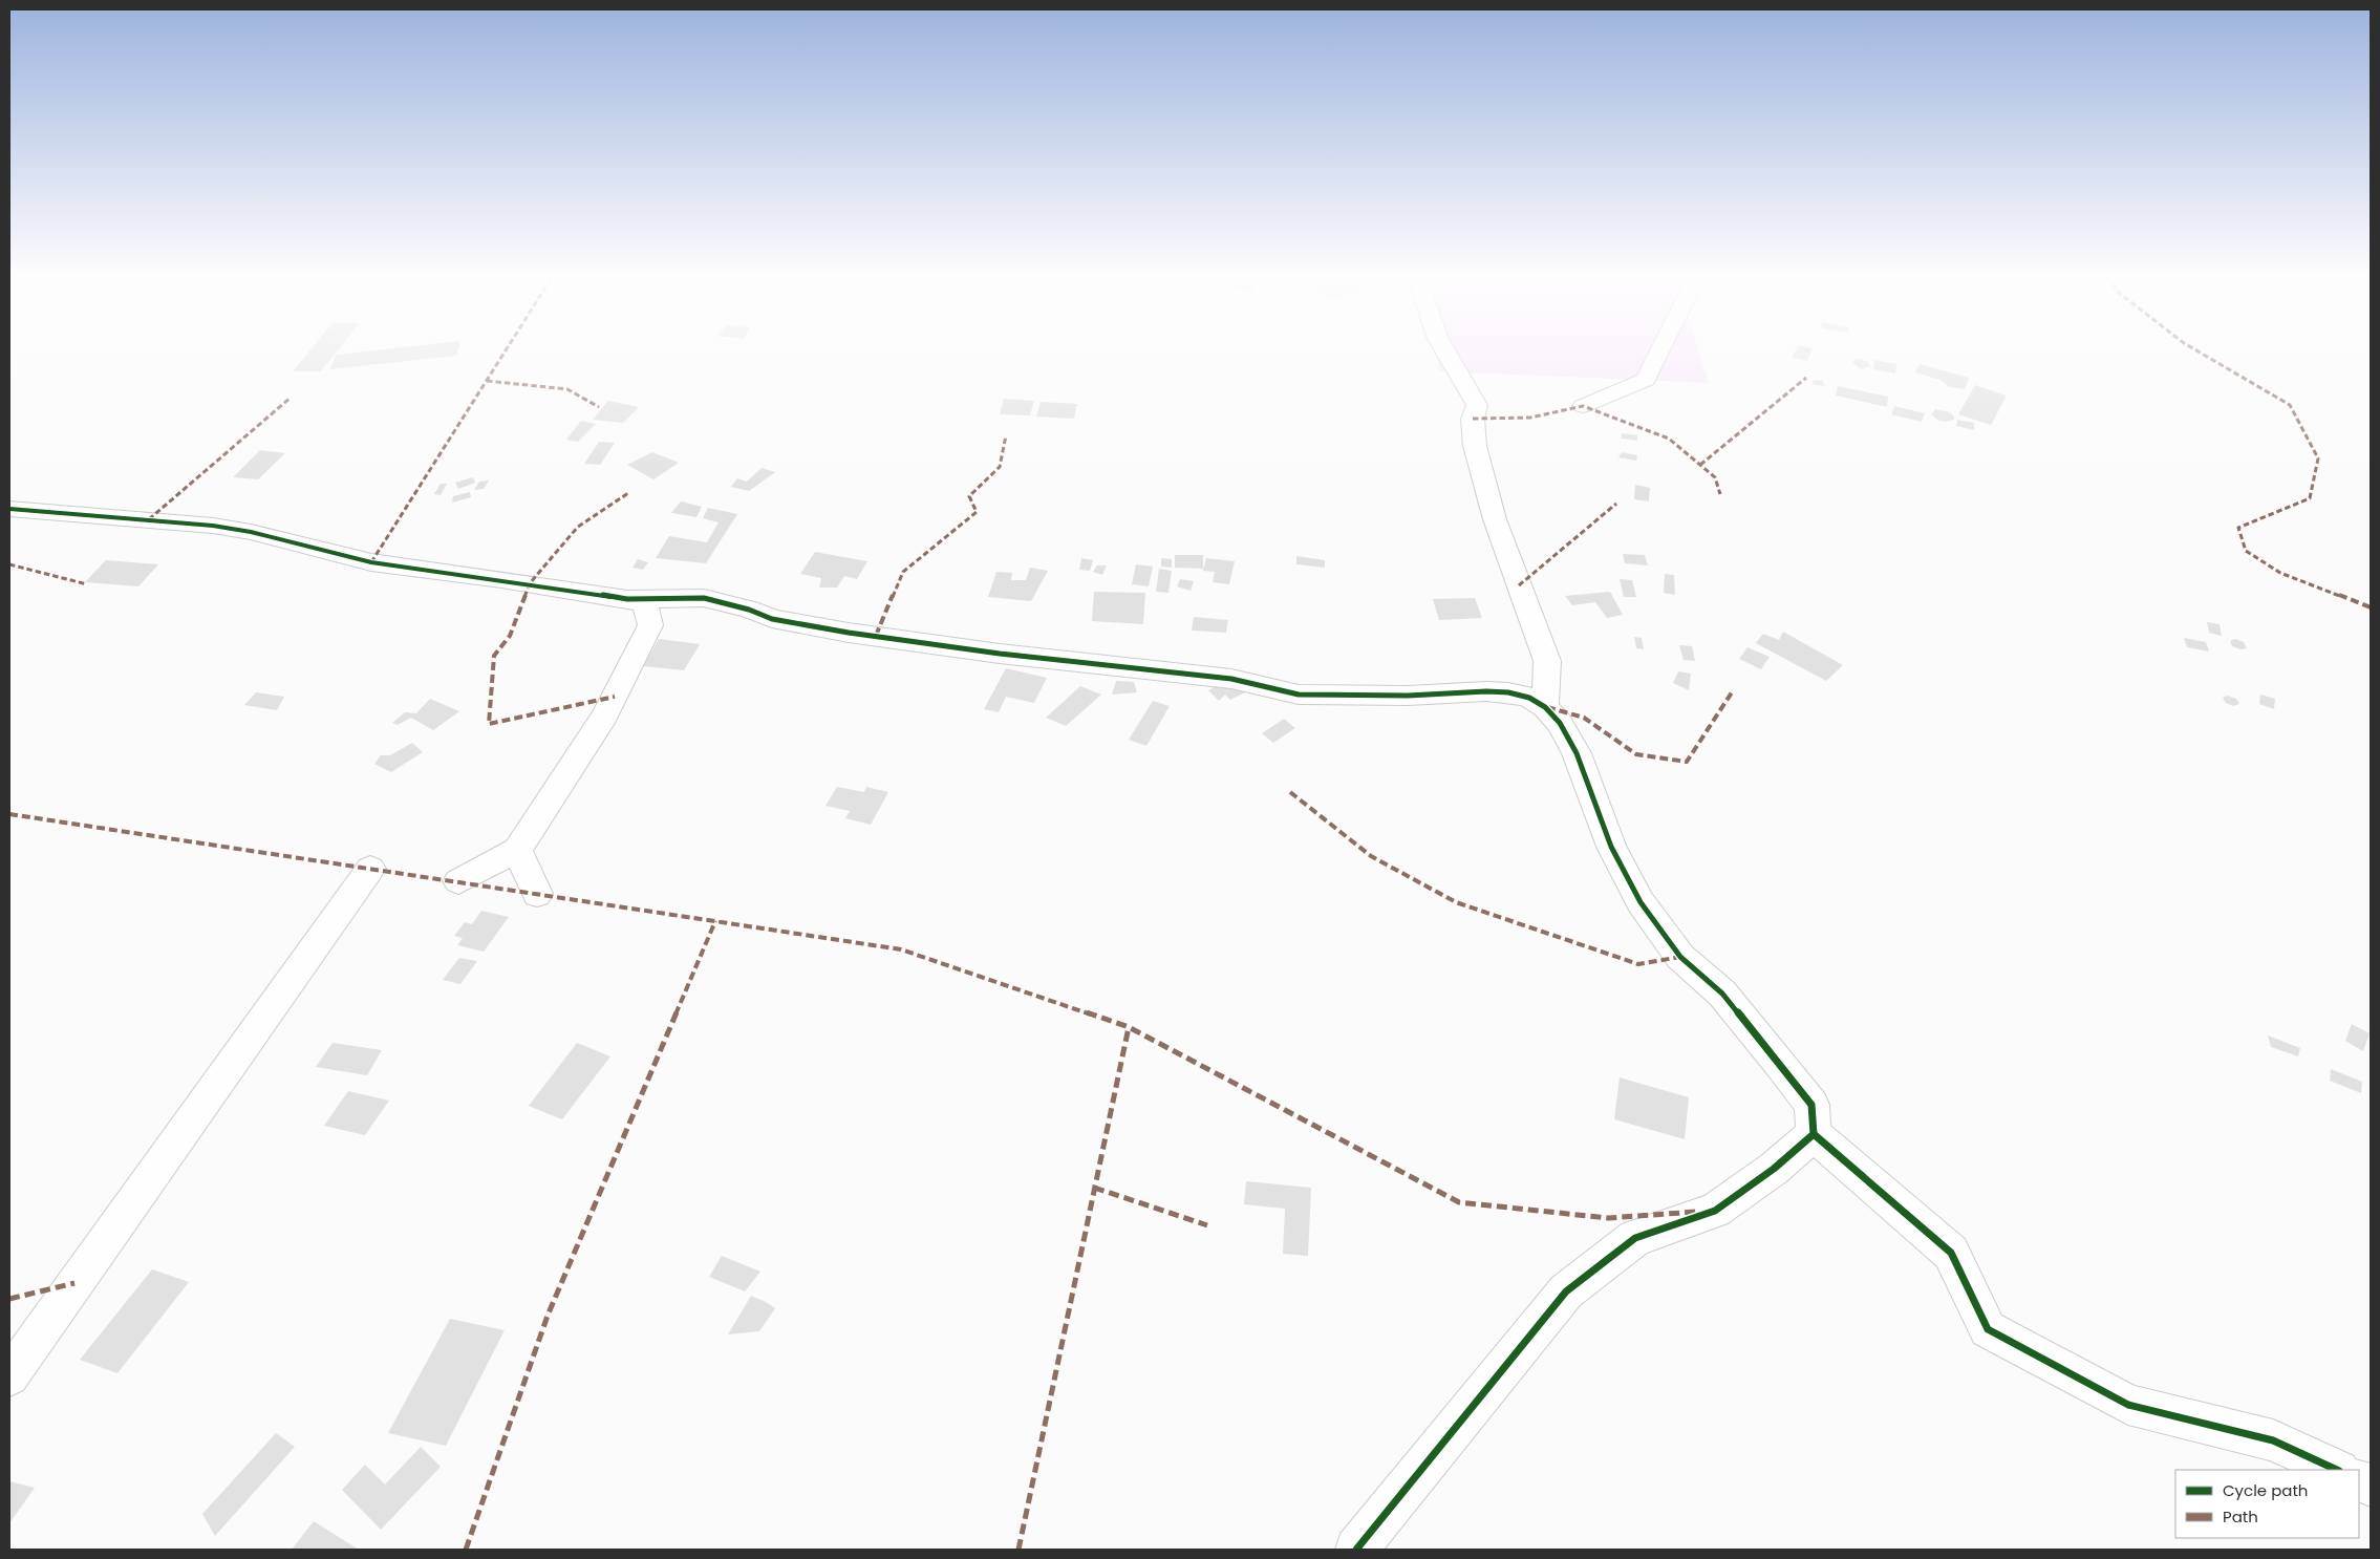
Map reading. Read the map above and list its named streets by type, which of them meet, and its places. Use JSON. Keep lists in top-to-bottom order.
{
  "legend": ["Cycle path", "Path"]
}
